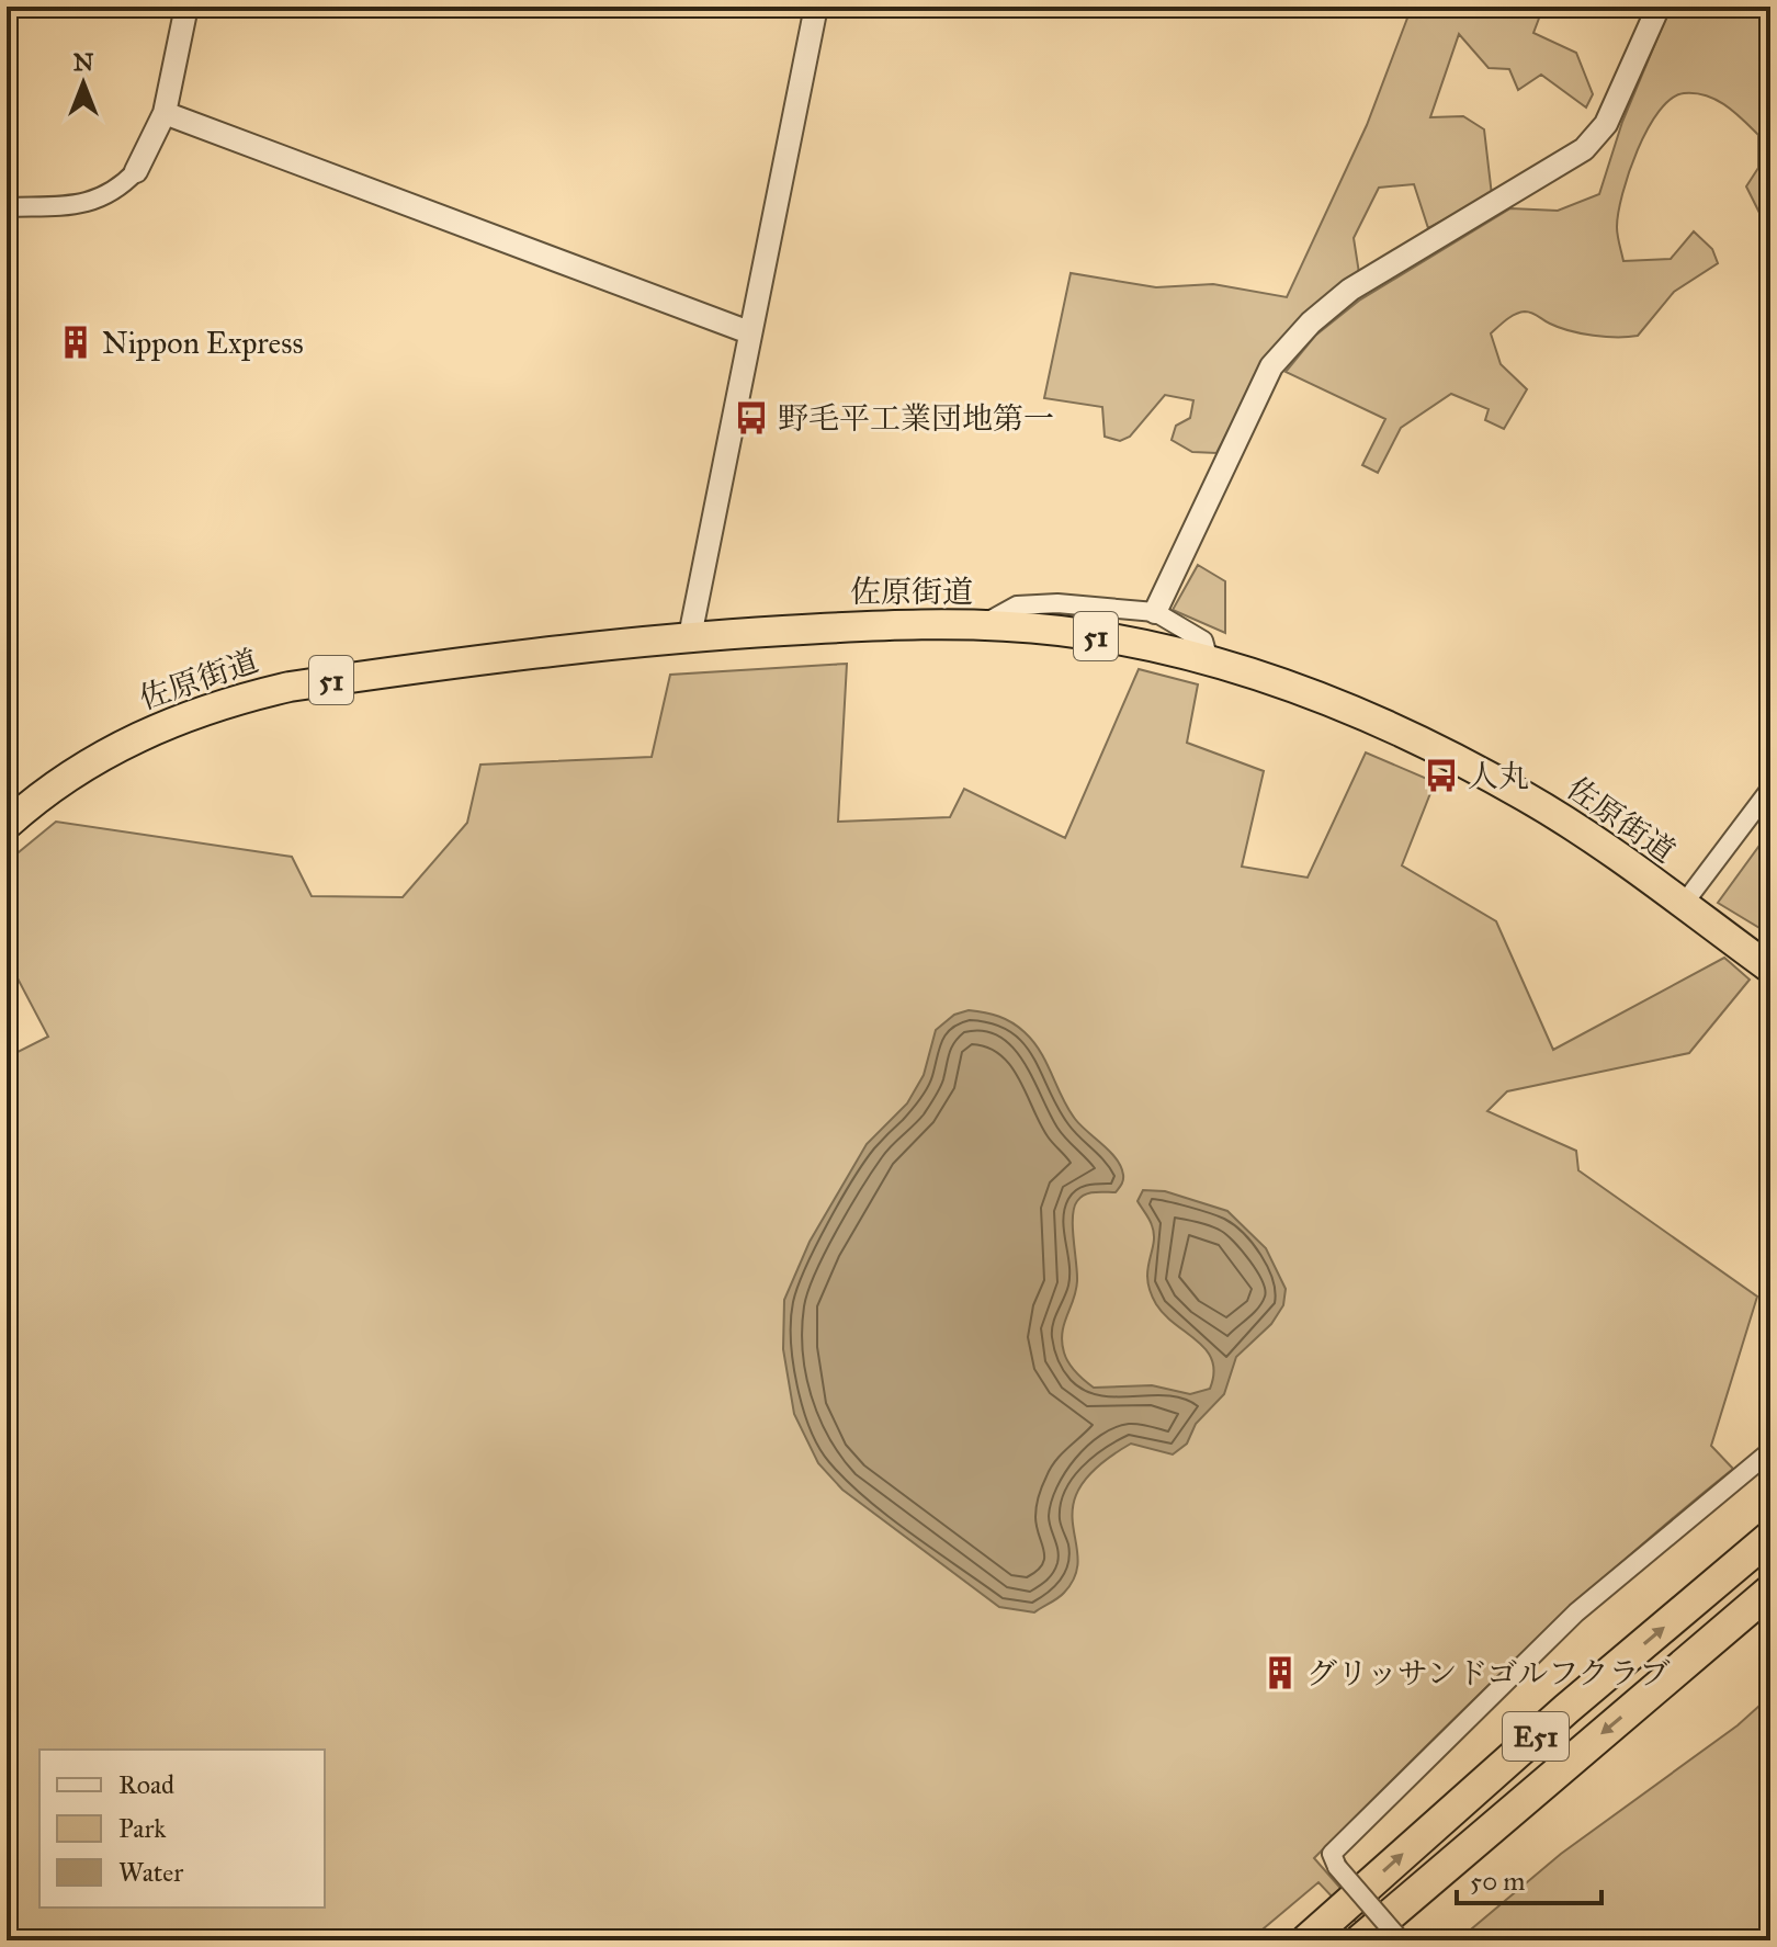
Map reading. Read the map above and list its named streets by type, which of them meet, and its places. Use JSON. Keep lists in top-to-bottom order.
{
  "streets": {
    "highway": ["佐原街道", "51", "E51"]
  },
  "places": {
    "building": ["Nippon Express", "グリッサンドゴルフクラブ"],
    "bus stop": ["野毛平工業団地第一", "人丸"]
  },
  "legend": ["Road", "Park", "Water"],
  "scale_bar": "50 m",
  "north": "top"
}
